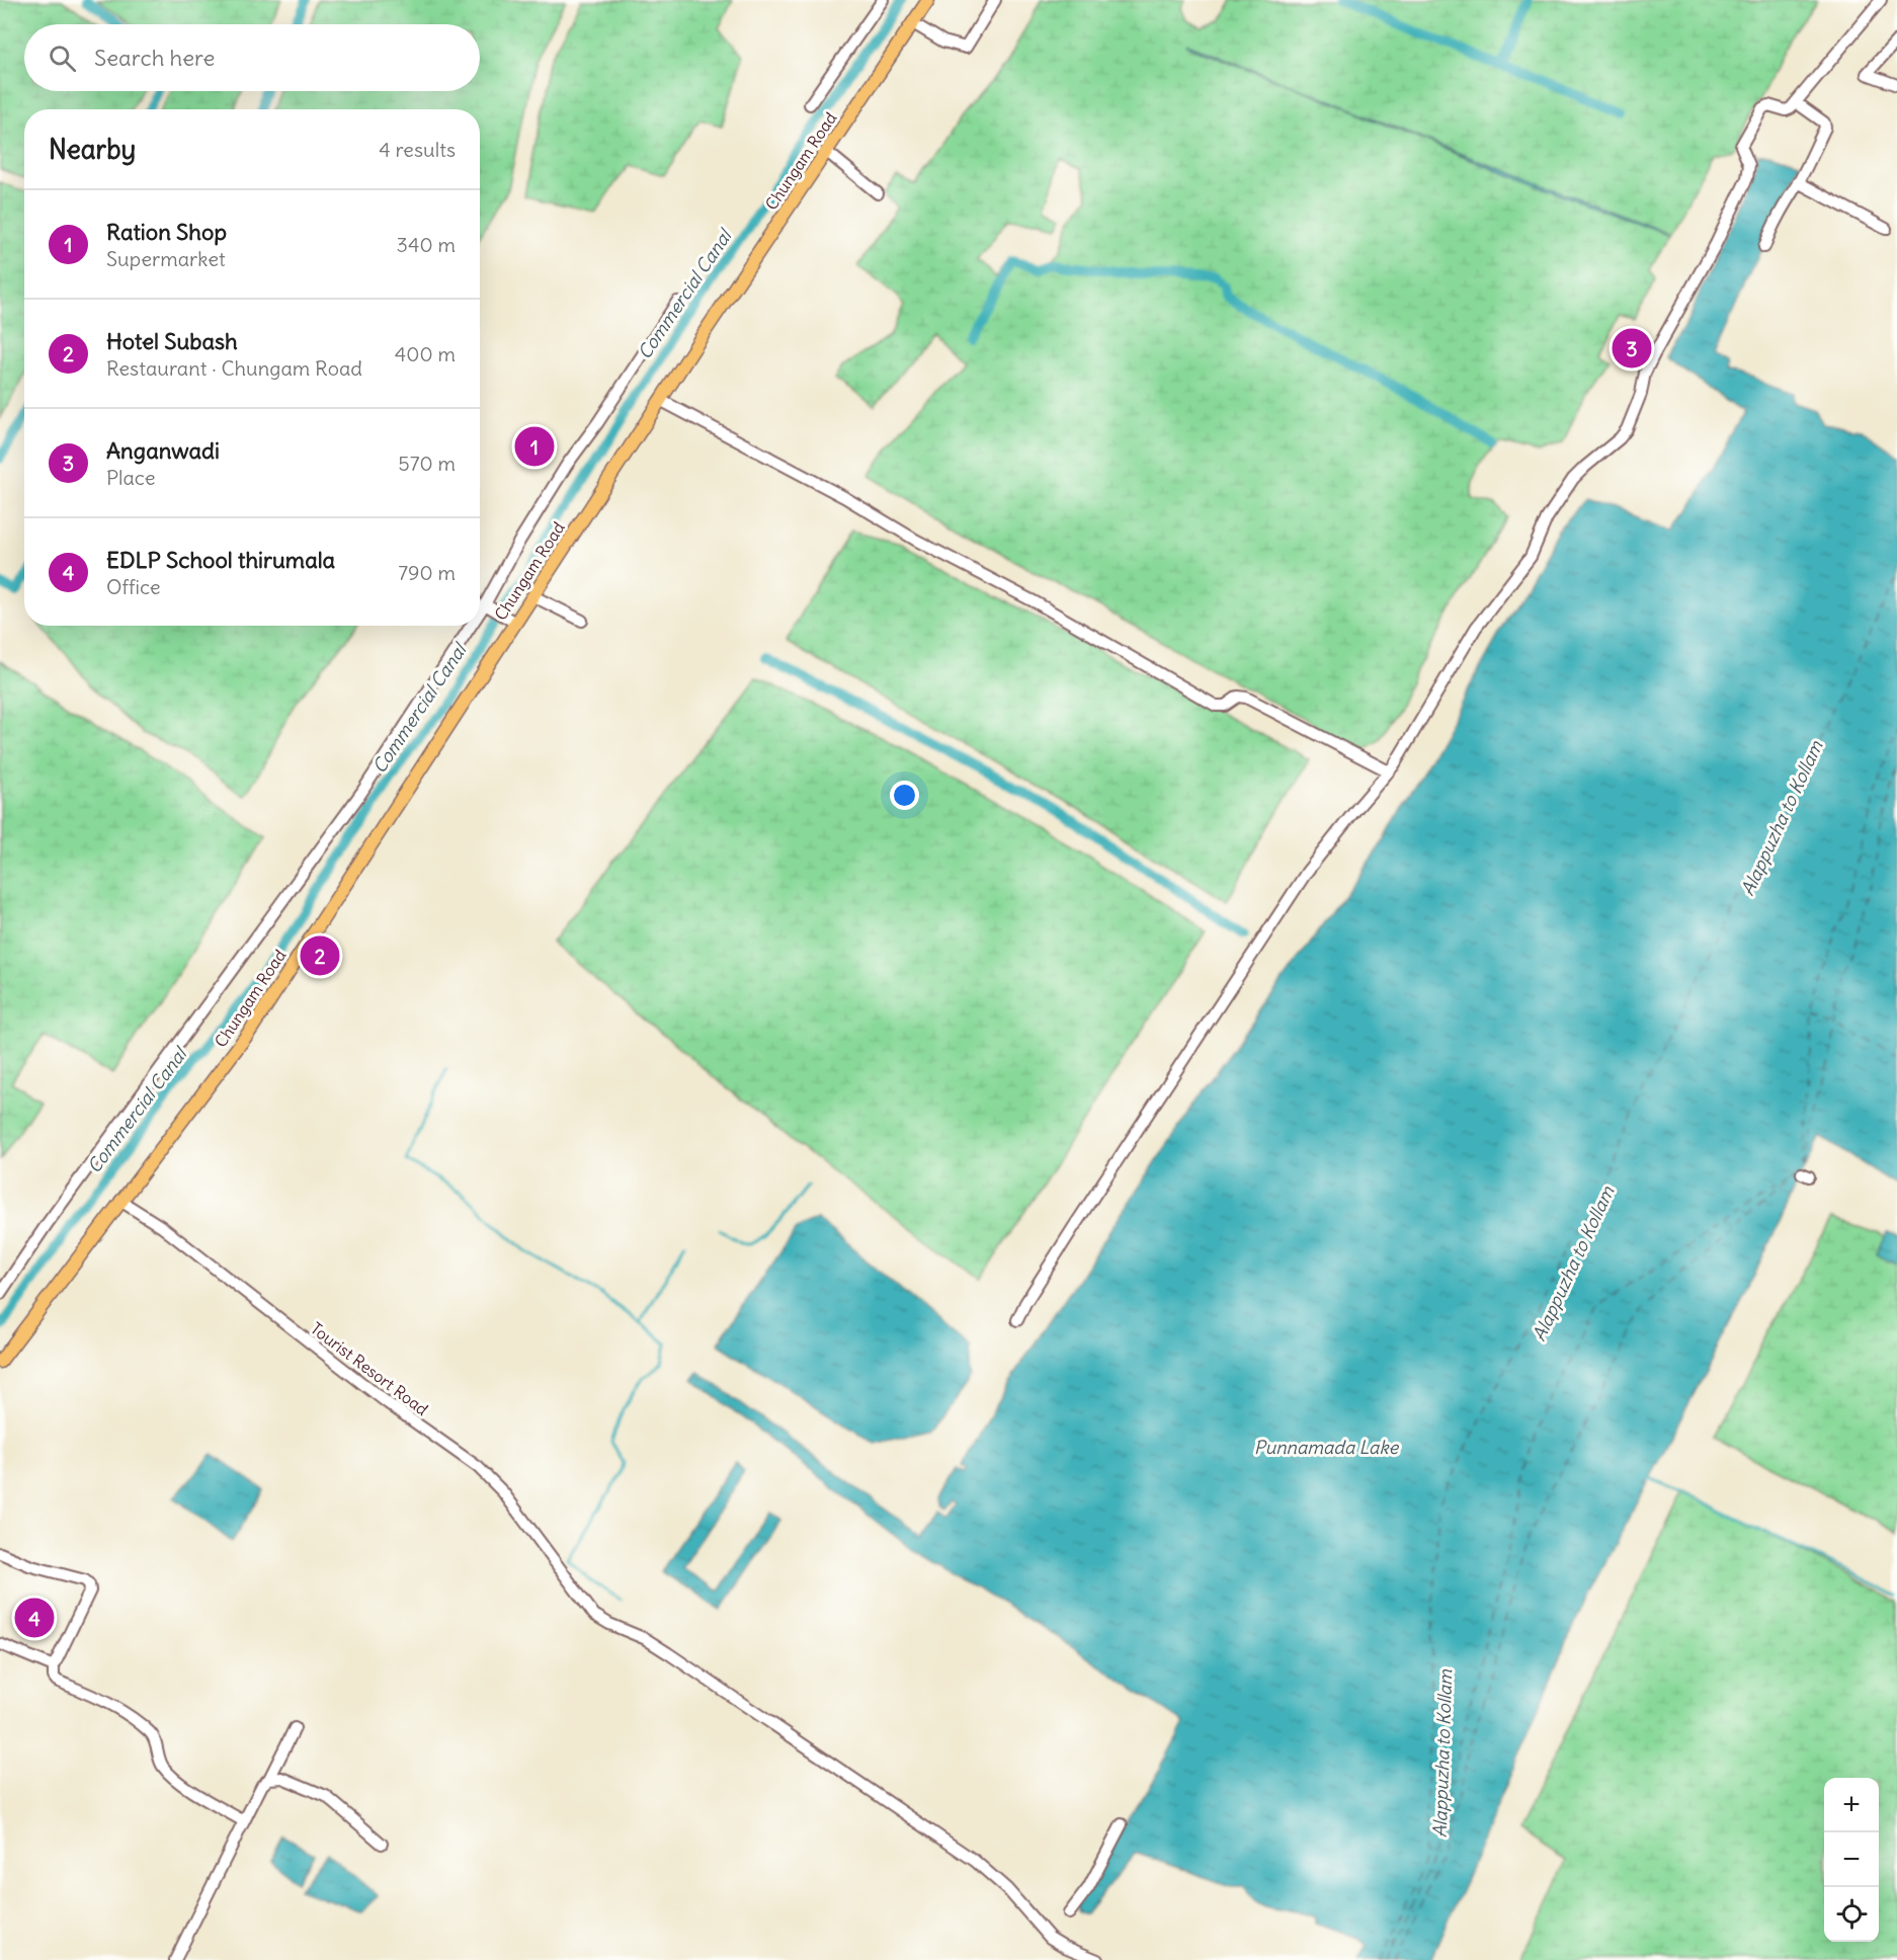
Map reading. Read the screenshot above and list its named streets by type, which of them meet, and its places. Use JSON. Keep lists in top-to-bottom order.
{
  "streets": {
    "main road": ["Chungam Road"],
    "street": ["Tourist Resort Road"]
  },
  "crossings": [
    ["Chungam Road", "Tourist Resort Road"]
  ],
  "water": ["Commercial Canal", "Alappuzha to Kollam", "Punnamada Lake"],
  "page": {
    "search": "Search here",
    "heading": ["Nearby", "4 results"],
    "list": [
      {
        "mark": "1",
        "name": "Ration Shop",
        "note": "Supermarket",
        "value": "340 m"
      },
      {
        "mark": "2",
        "name": "Hotel Subash",
        "note": "Restaurant · Chungam Road",
        "value": "400 m"
      },
      {
        "mark": "3",
        "name": "Anganwadi",
        "note": "Place",
        "value": "570 m"
      },
      {
        "mark": "4",
        "name": "EDLP School thirumala",
        "note": "Office",
        "value": "790 m"
      }
    ],
    "pins": [
      "3",
      "1",
      "2",
      "4"
    ],
    "map_buttons": ["+", "−"]
  }
}
